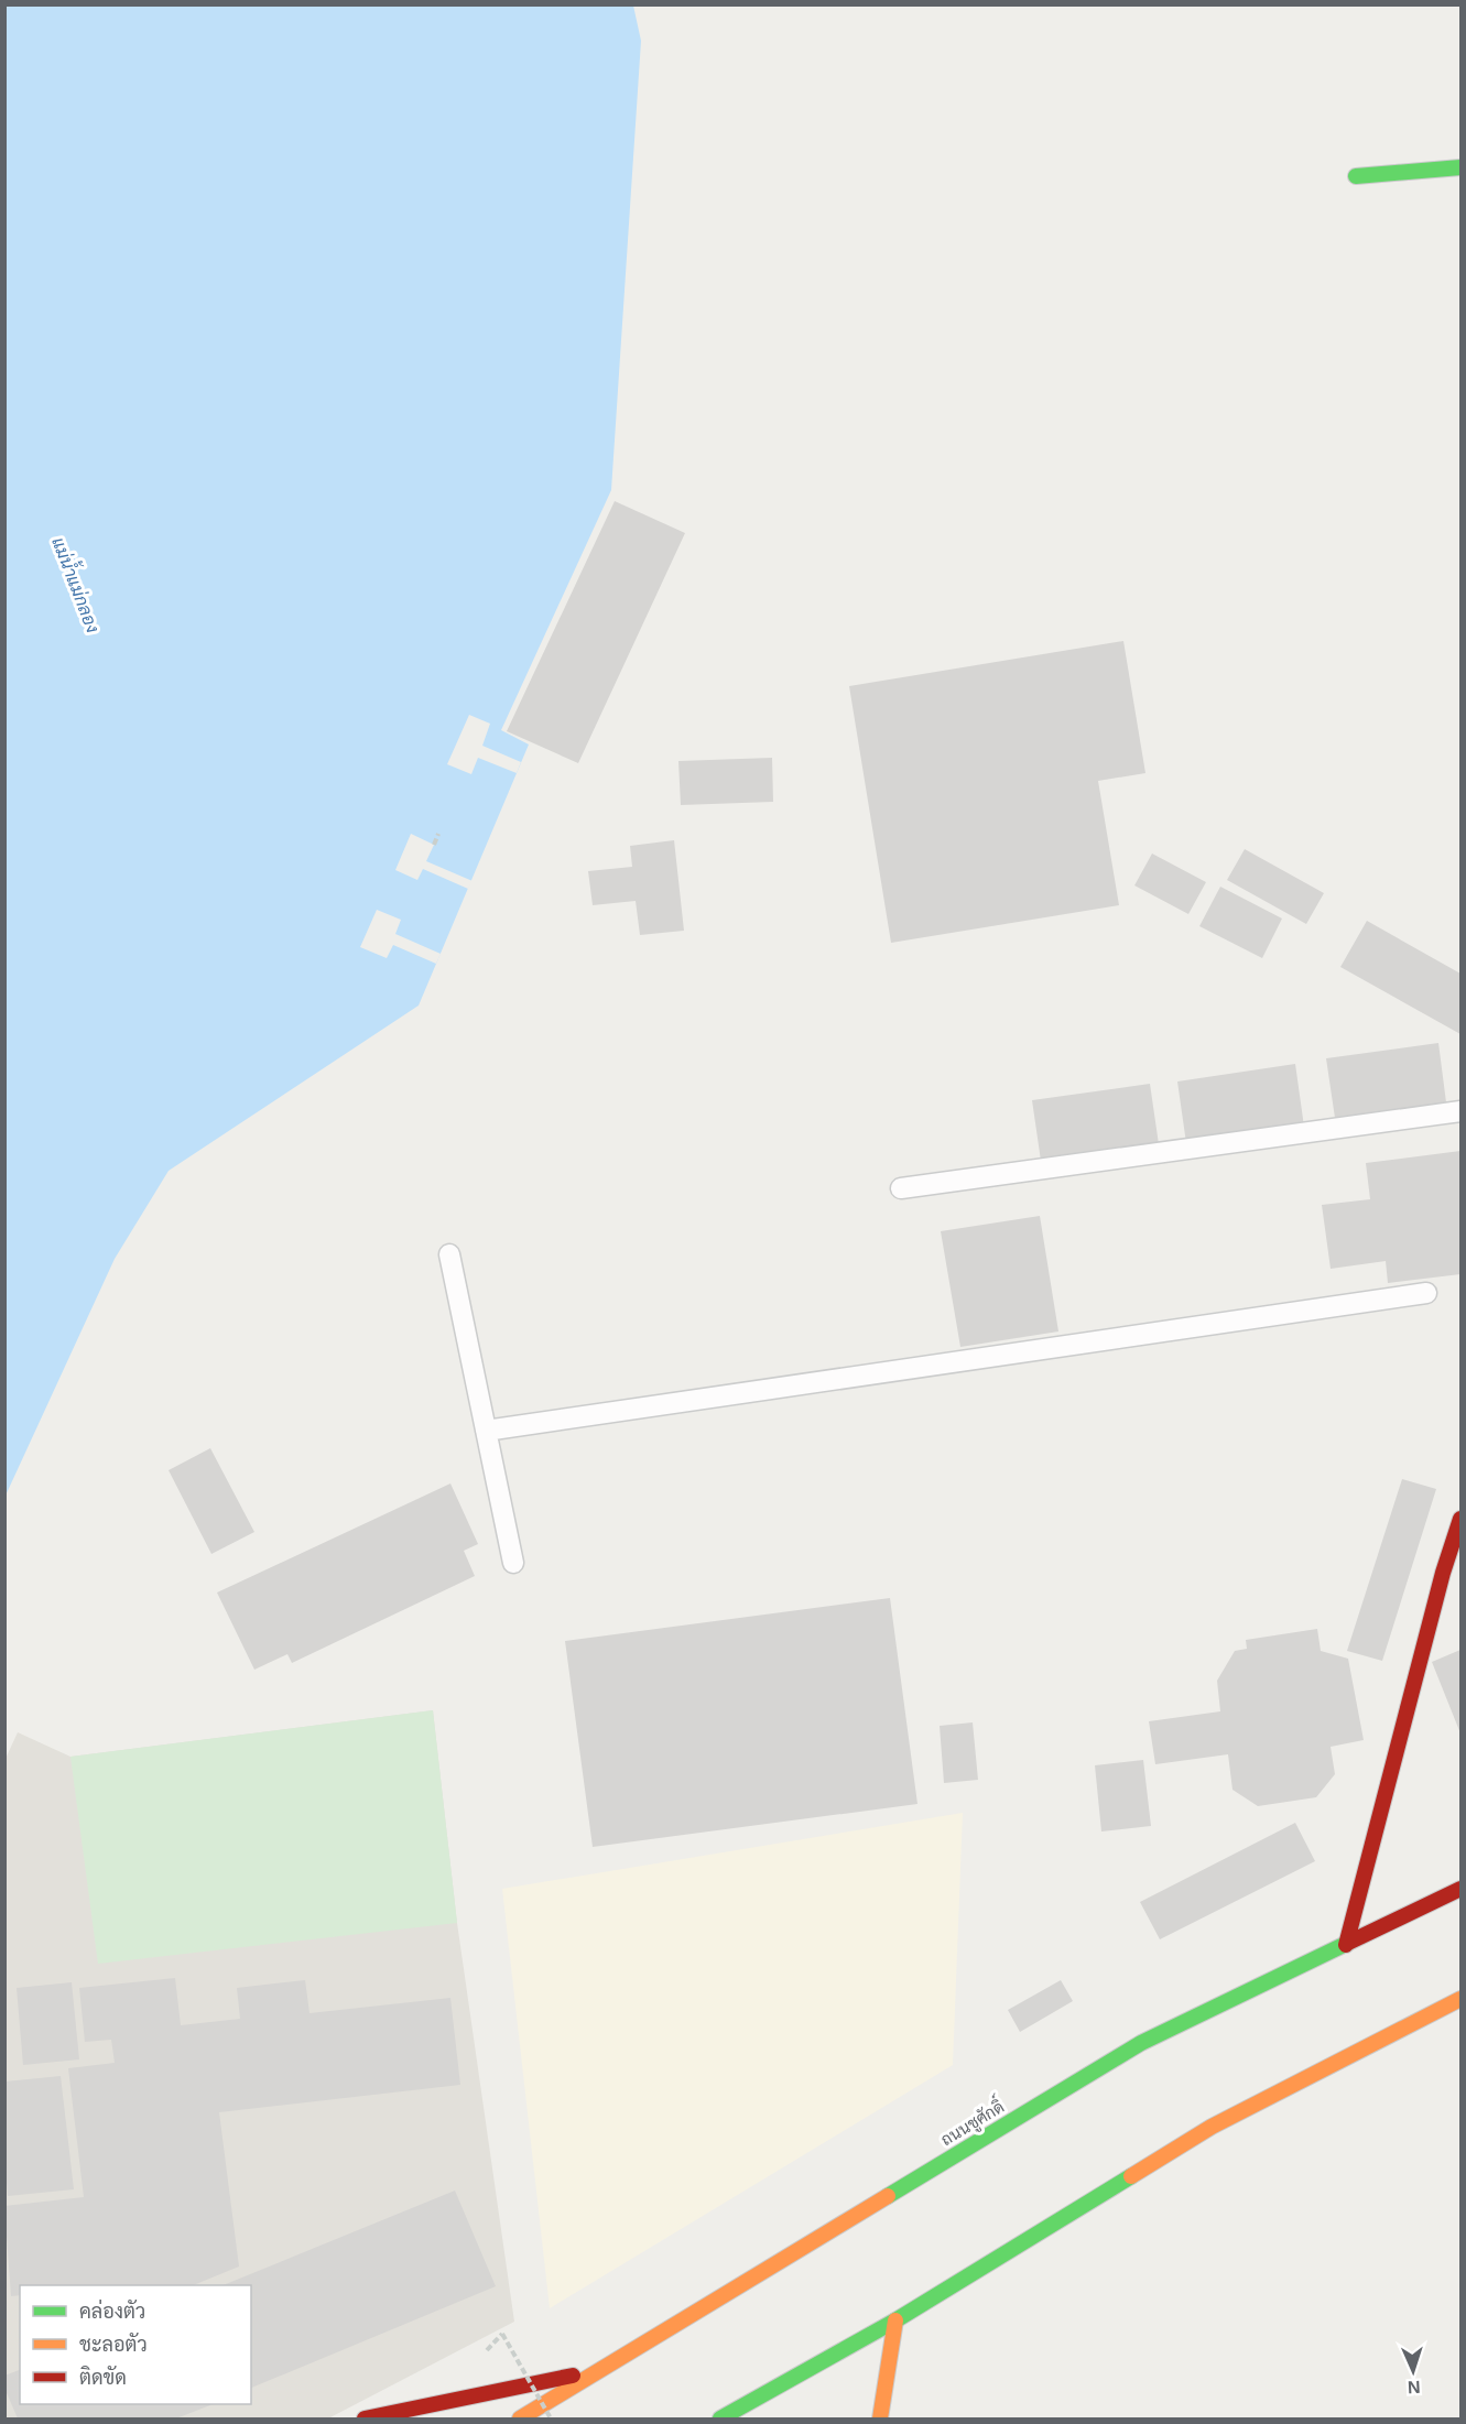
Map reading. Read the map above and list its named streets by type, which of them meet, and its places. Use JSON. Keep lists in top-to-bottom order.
{
  "streets": {
    "main road": ["ถนนชูศักดิ์"]
  },
  "water": ["แม่น้ำแม่กลอง"],
  "legend": ["คล่องตัว", "ชะลอตัว", "ติดขัด"],
  "north": "bottom"
}
